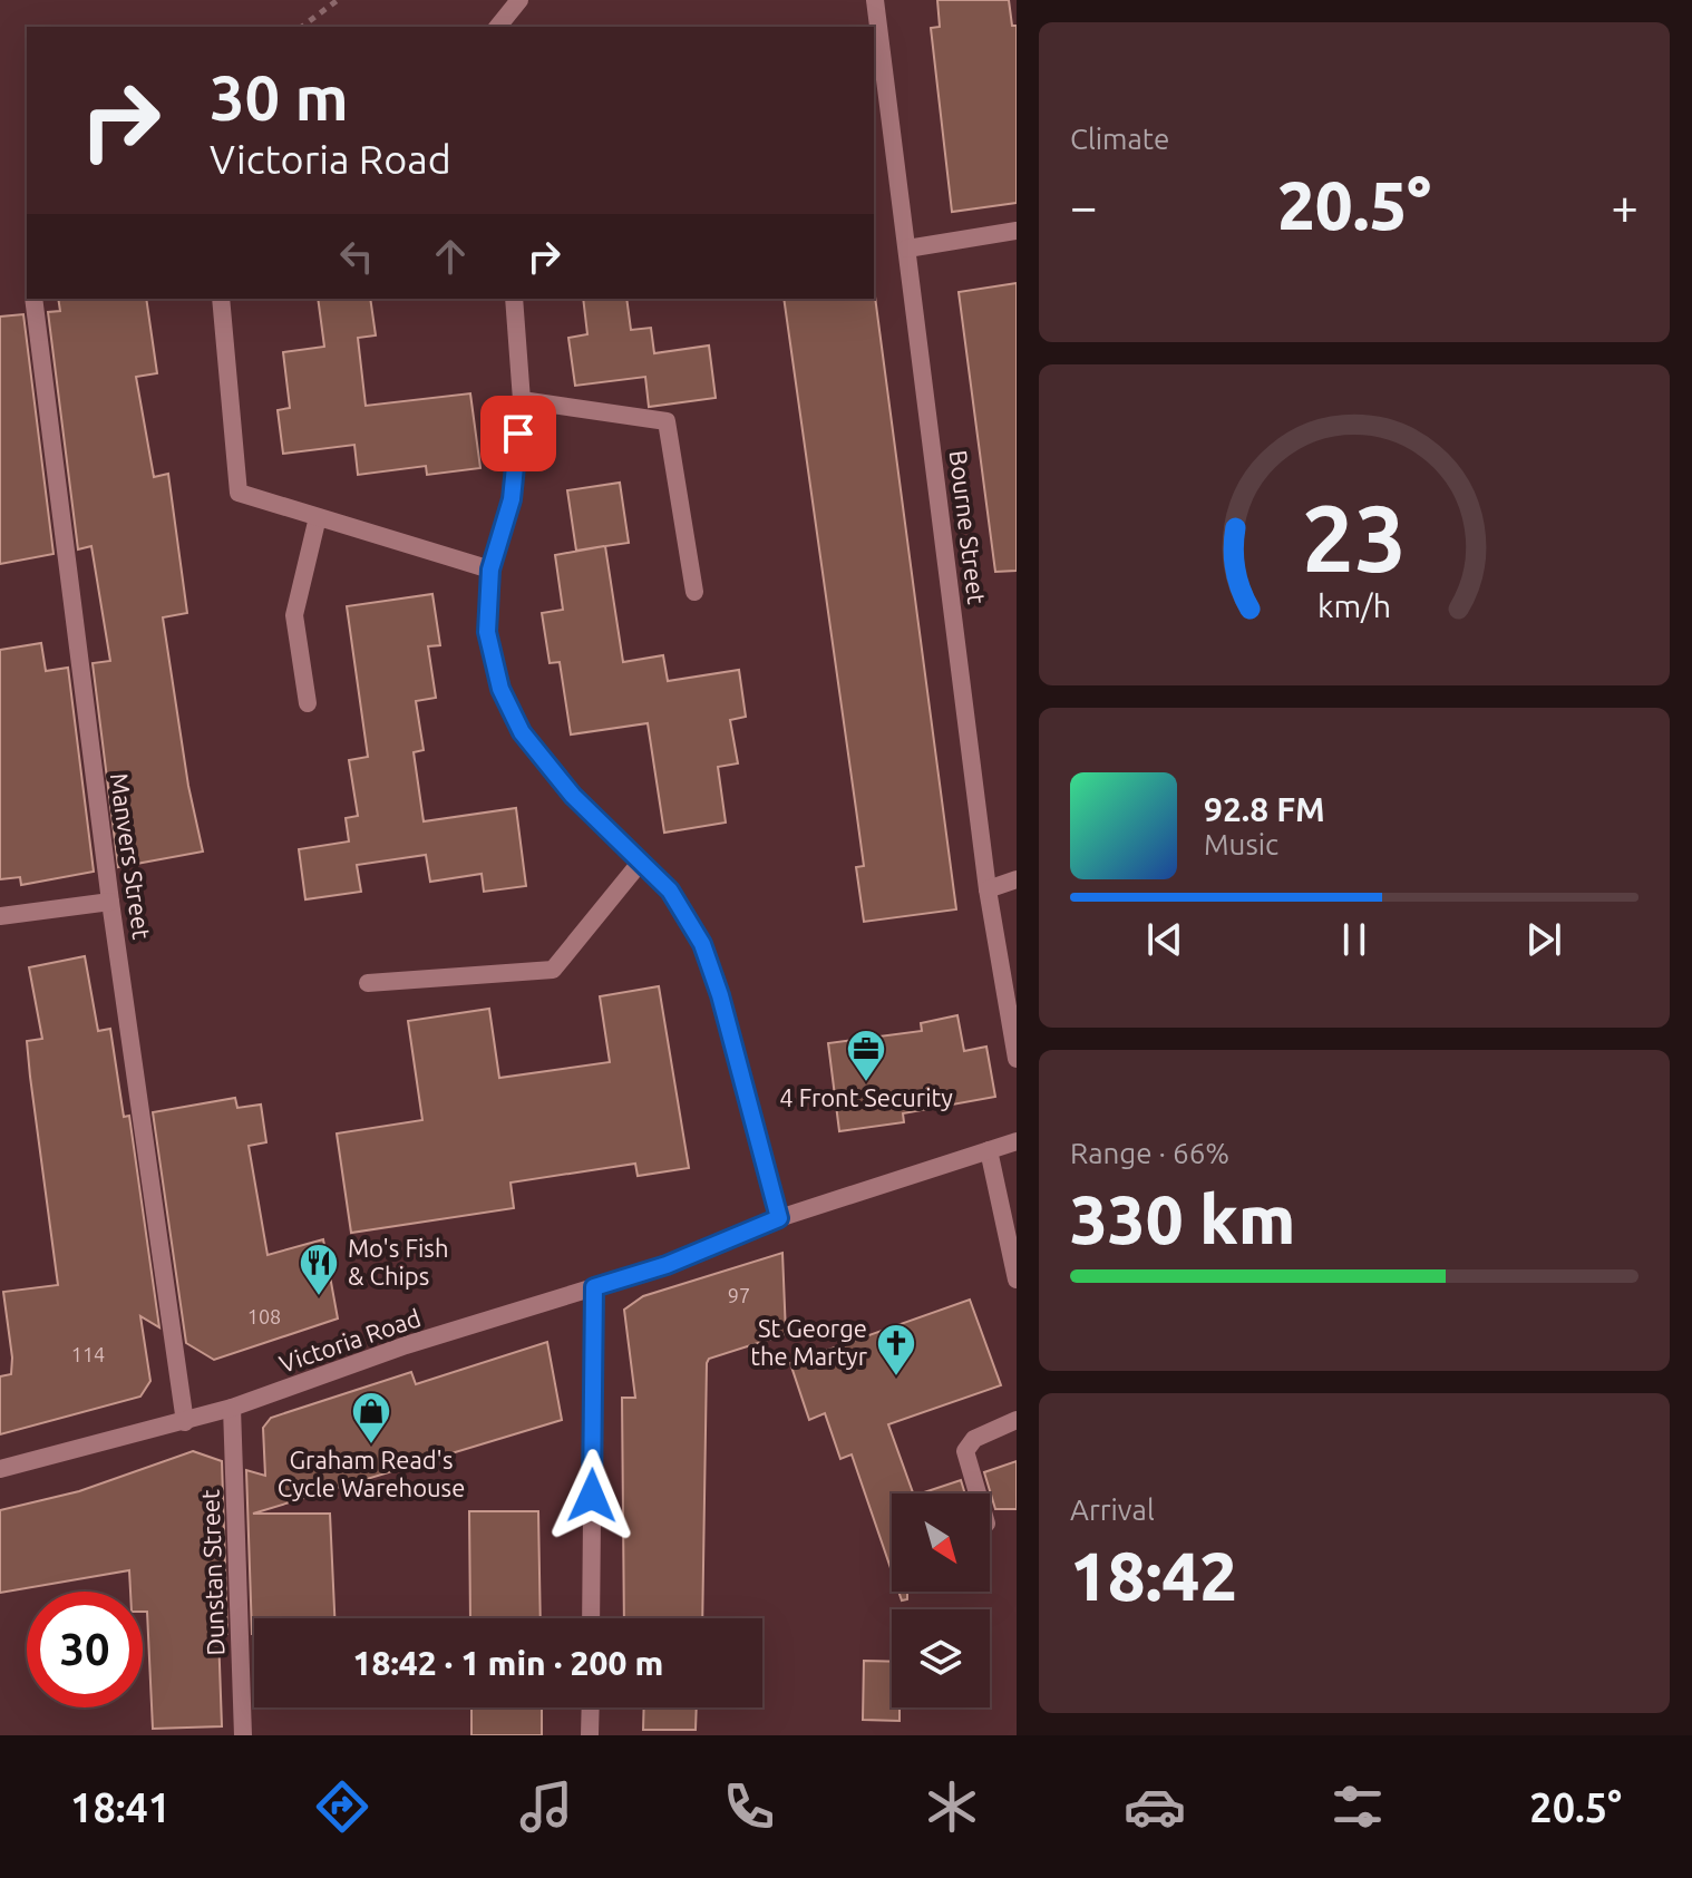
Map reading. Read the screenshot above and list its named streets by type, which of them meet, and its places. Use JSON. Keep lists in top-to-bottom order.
{
  "streets": {
    "street": [
      "Bourne Street",
      "Manvers Street",
      "Victoria Road",
      "Dunstan Street"
    ]
  },
  "crossings": [
    ["Manvers Street", "Victoria Road"],
    ["Victoria Road", "Dunstan Street"]
  ],
  "places": {
    "office": ["4 Front Security"],
    "restaurant": ["Mo's Fish & Chips"],
    "church": ["St George the Martyr"],
    "shop": ["Graham Read's Cycle Warehouse"]
  },
  "house_numbers": ["97", "108", "114"],
  "north": "bottom right",
  "page": {
    "tile": [
      "Climate",
      ["Range · 66%", "330 km"],
      ["Arrival", "18:42"]
    ],
    "turn": ["30 m", "Victoria Road"],
    "heat": ["−", "20.5°", "+"],
    "song": ["92.8 FM", "Music"],
    "limit": "30",
    "trip": "18:42 · 1 min · 200 m",
    "tabs": ["18:41", "20.5°"],
    "gauge": ["23", "km/h"]
  }
}
